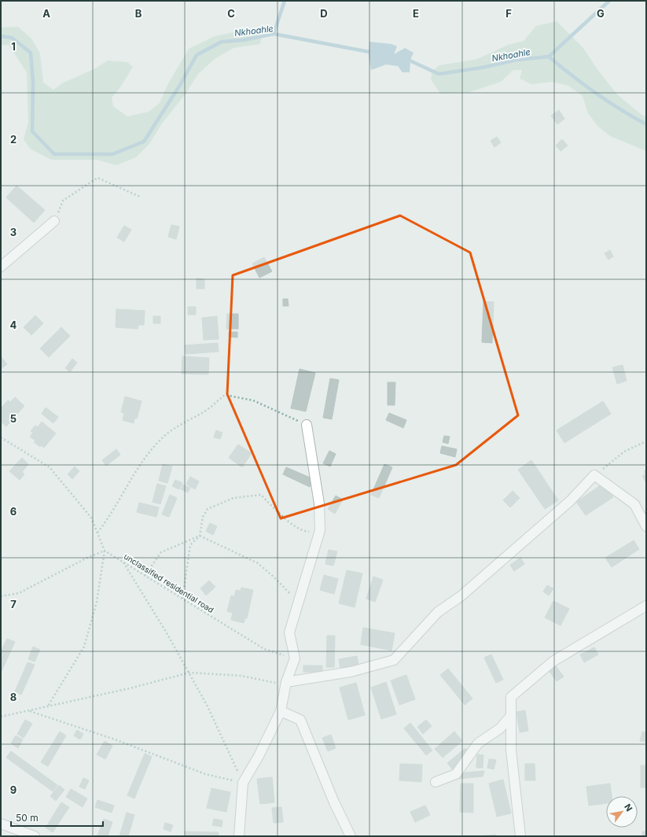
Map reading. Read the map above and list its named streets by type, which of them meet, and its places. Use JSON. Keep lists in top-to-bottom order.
{
  "streets": {
    "path": ["unclassified residential road"]
  },
  "water": ["Nkhoahle"],
  "scale_bar": "50 m",
  "north": "top right",
  "grid": {
    "columns": [
      "A",
      "B",
      "C",
      "D",
      "E",
      "F",
      "G"
    ],
    "rows": [
      "1",
      "2",
      "3",
      "4",
      "5",
      "6",
      "7",
      "8",
      "9"
    ]
  }
}
